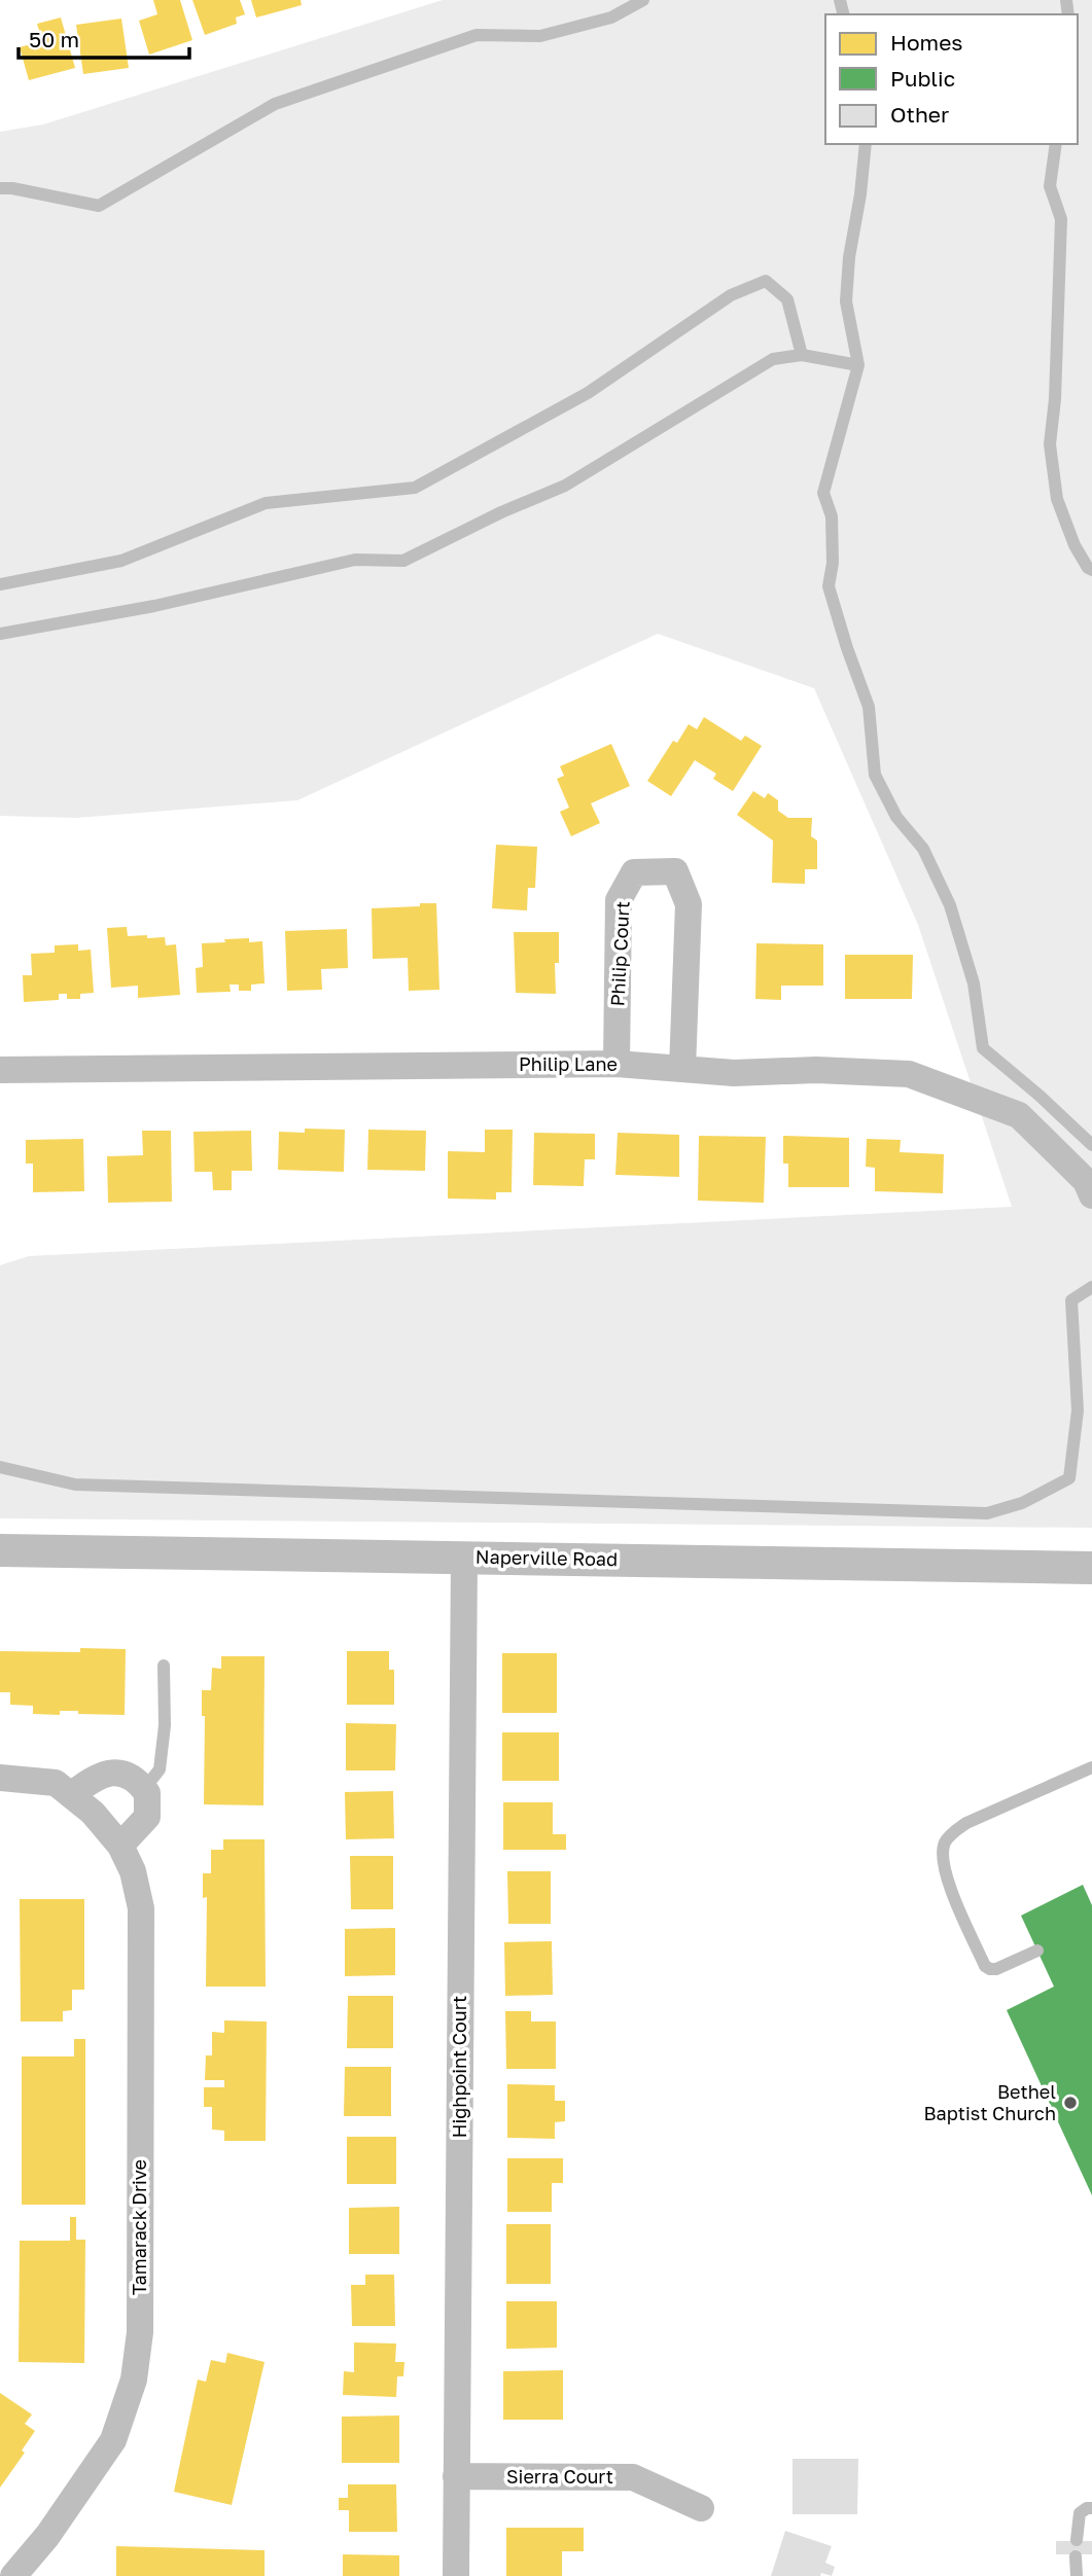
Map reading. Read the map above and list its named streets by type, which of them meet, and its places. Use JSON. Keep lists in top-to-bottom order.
{
  "streets": {
    "street": [
      "Philip Court",
      "Philip Lane",
      "Naperville Road",
      "Highpoint Court",
      "Tamarack Drive",
      "Sierra Court"
    ]
  },
  "crossings": [
    ["Philip Court", "Philip Lane"],
    ["Naperville Road", "Highpoint Court"],
    ["Highpoint Court", "Sierra Court"]
  ],
  "places": ["Bethel Baptist Church"],
  "legend": ["Homes", "Public", "Other"],
  "scale_bar": "50 m"
}
